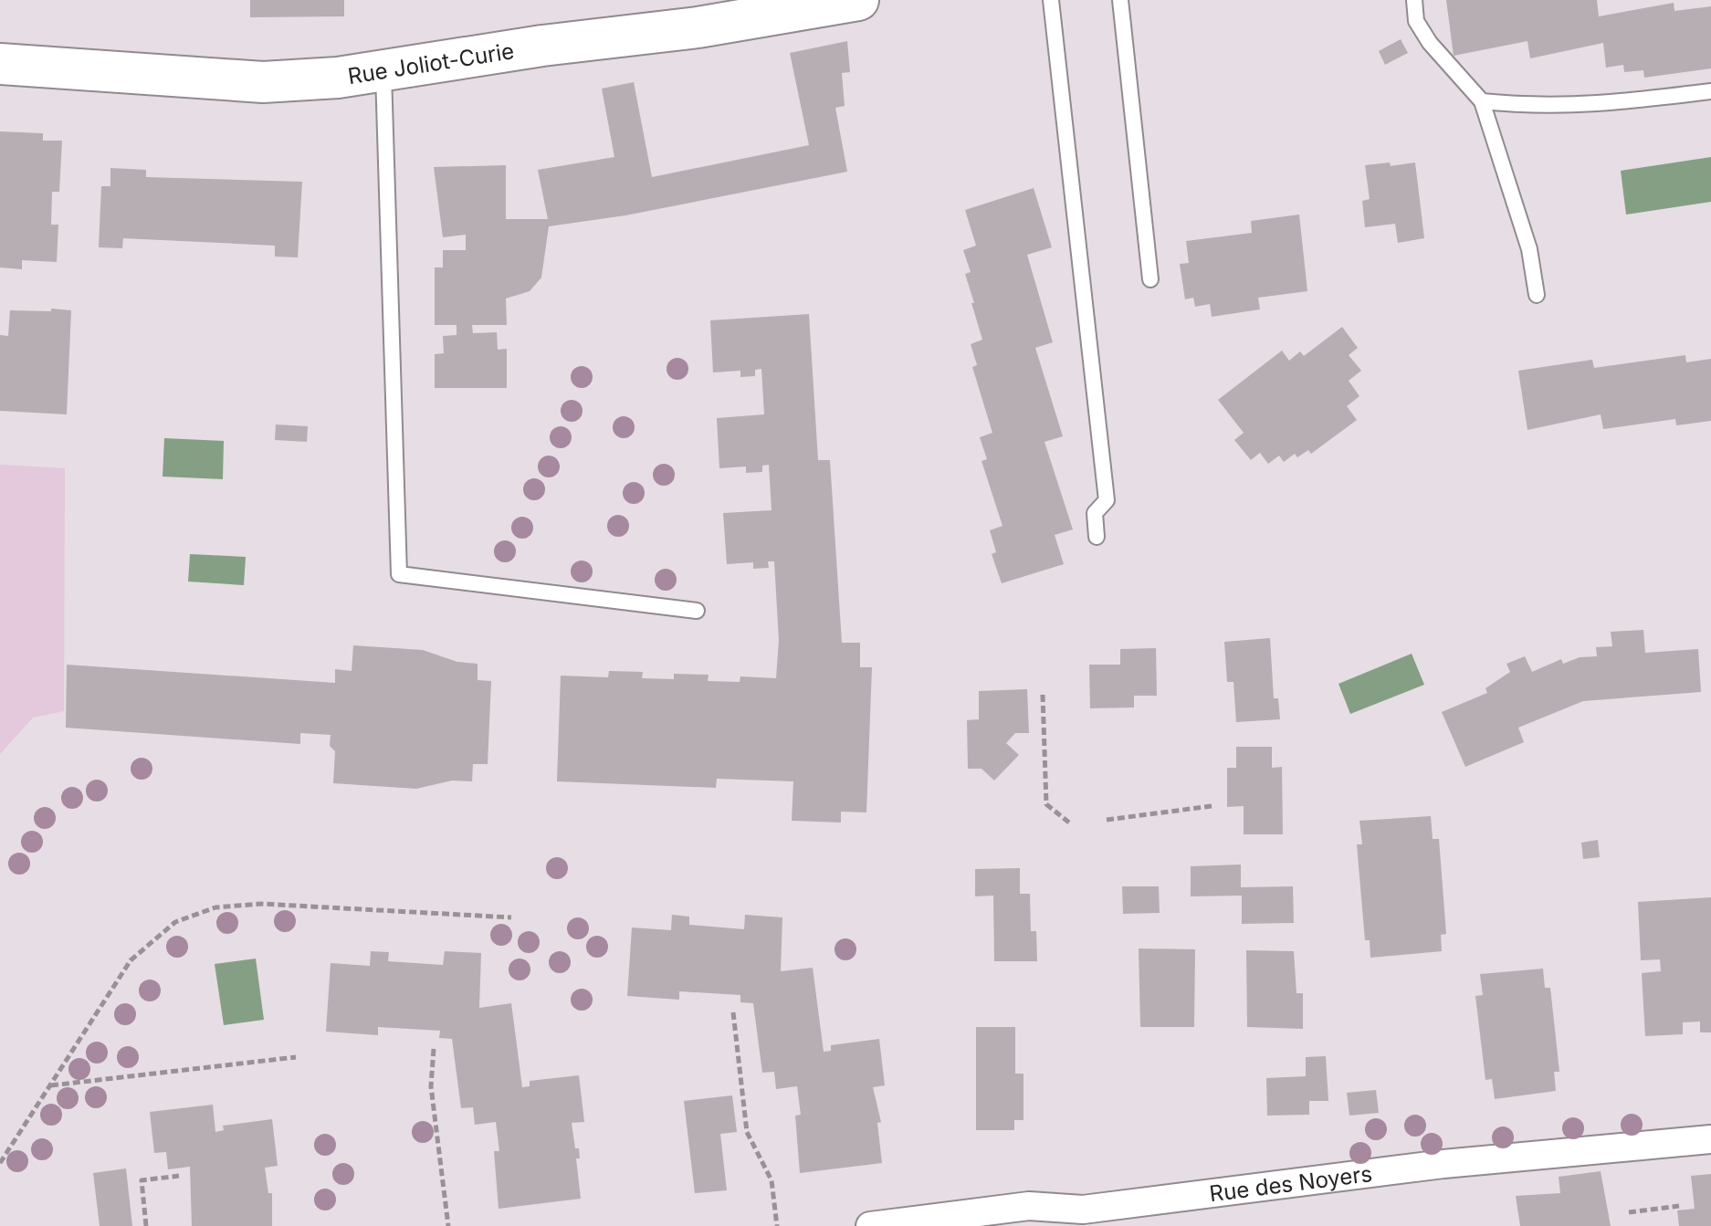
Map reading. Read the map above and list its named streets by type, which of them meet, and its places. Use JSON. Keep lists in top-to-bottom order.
{
  "streets": {
    "main road": ["Rue Joliot-Curie"],
    "street": ["Rue des Noyers"]
  }
}
